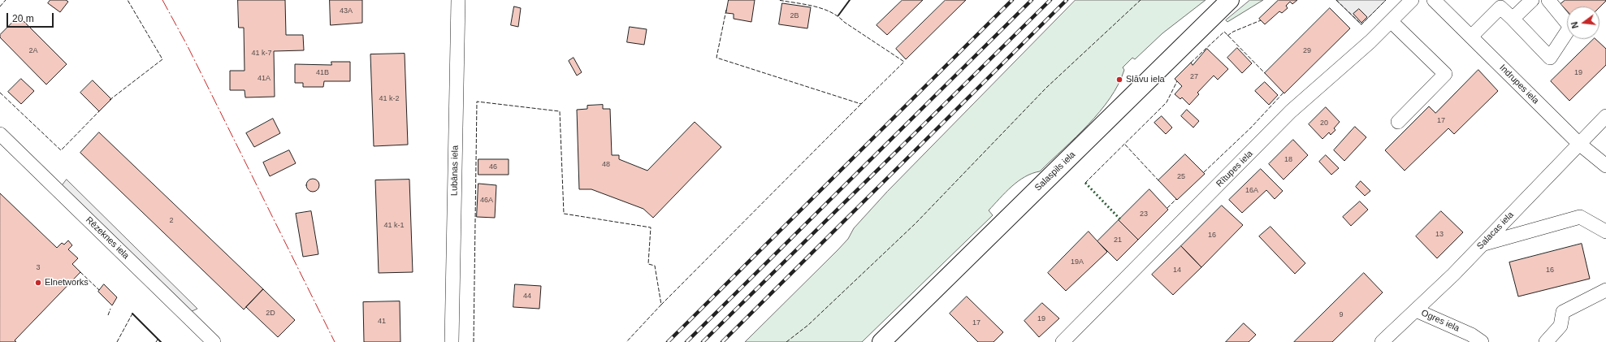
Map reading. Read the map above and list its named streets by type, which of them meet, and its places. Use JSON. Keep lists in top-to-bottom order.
{
  "streets": {
    "street": [
      "Indrupes iela",
      "Rītupes iela",
      "Lubānas iela",
      "Salaspils iela",
      "Salacas iela",
      "Rēzeknes iela",
      "Ogres iela"
    ]
  },
  "crossings": [
    ["Indrupes iela", "Salacas iela"],
    ["Salacas iela", "Ogres iela"]
  ],
  "places": ["Slāvu iela", "Elnetworks"],
  "house_numbers": [
    "43A",
    "2B",
    "2A",
    "29",
    "41 k-7",
    "41B",
    "19",
    "27",
    "41A",
    "41 k-2",
    "17",
    "20",
    "18",
    "48",
    "46",
    "25",
    "16A",
    "46A",
    "23",
    "2",
    "41 k-1",
    "13",
    "16",
    "21",
    "19A",
    "3",
    "14",
    "16",
    "44",
    "2D",
    "9",
    "19",
    "41",
    "17"
  ],
  "scale_bar": "20 m",
  "north": "left"
}
